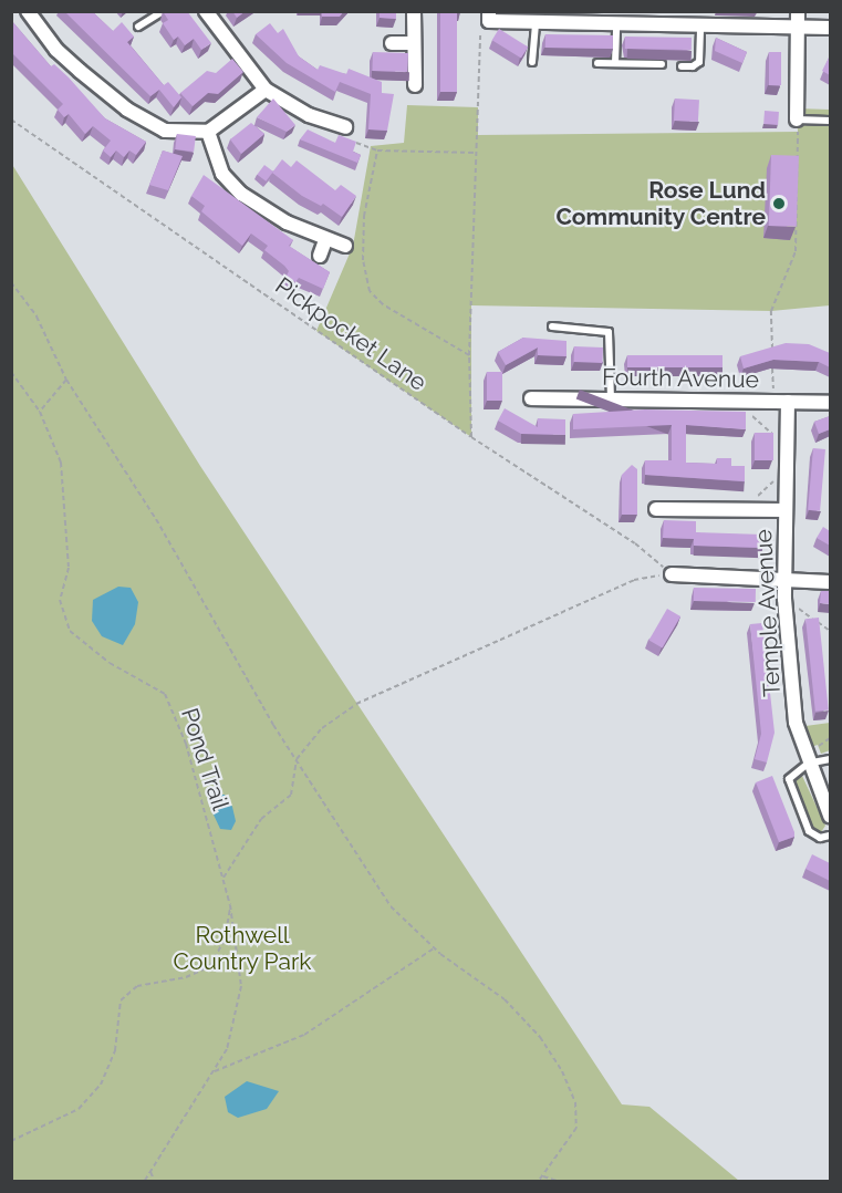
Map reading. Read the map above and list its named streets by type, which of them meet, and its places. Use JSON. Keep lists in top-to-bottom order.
{
  "streets": {
    "street": ["Fourth Avenue", "Temple Avenue"],
    "path": ["Pickpocket Lane", "Pond Trail"]
  },
  "crossings": [
    ["Fourth Avenue", "Temple Avenue"]
  ],
  "parks": ["Rothwell Country Park"],
  "places": ["Rose Lund Community Centre"]
}
